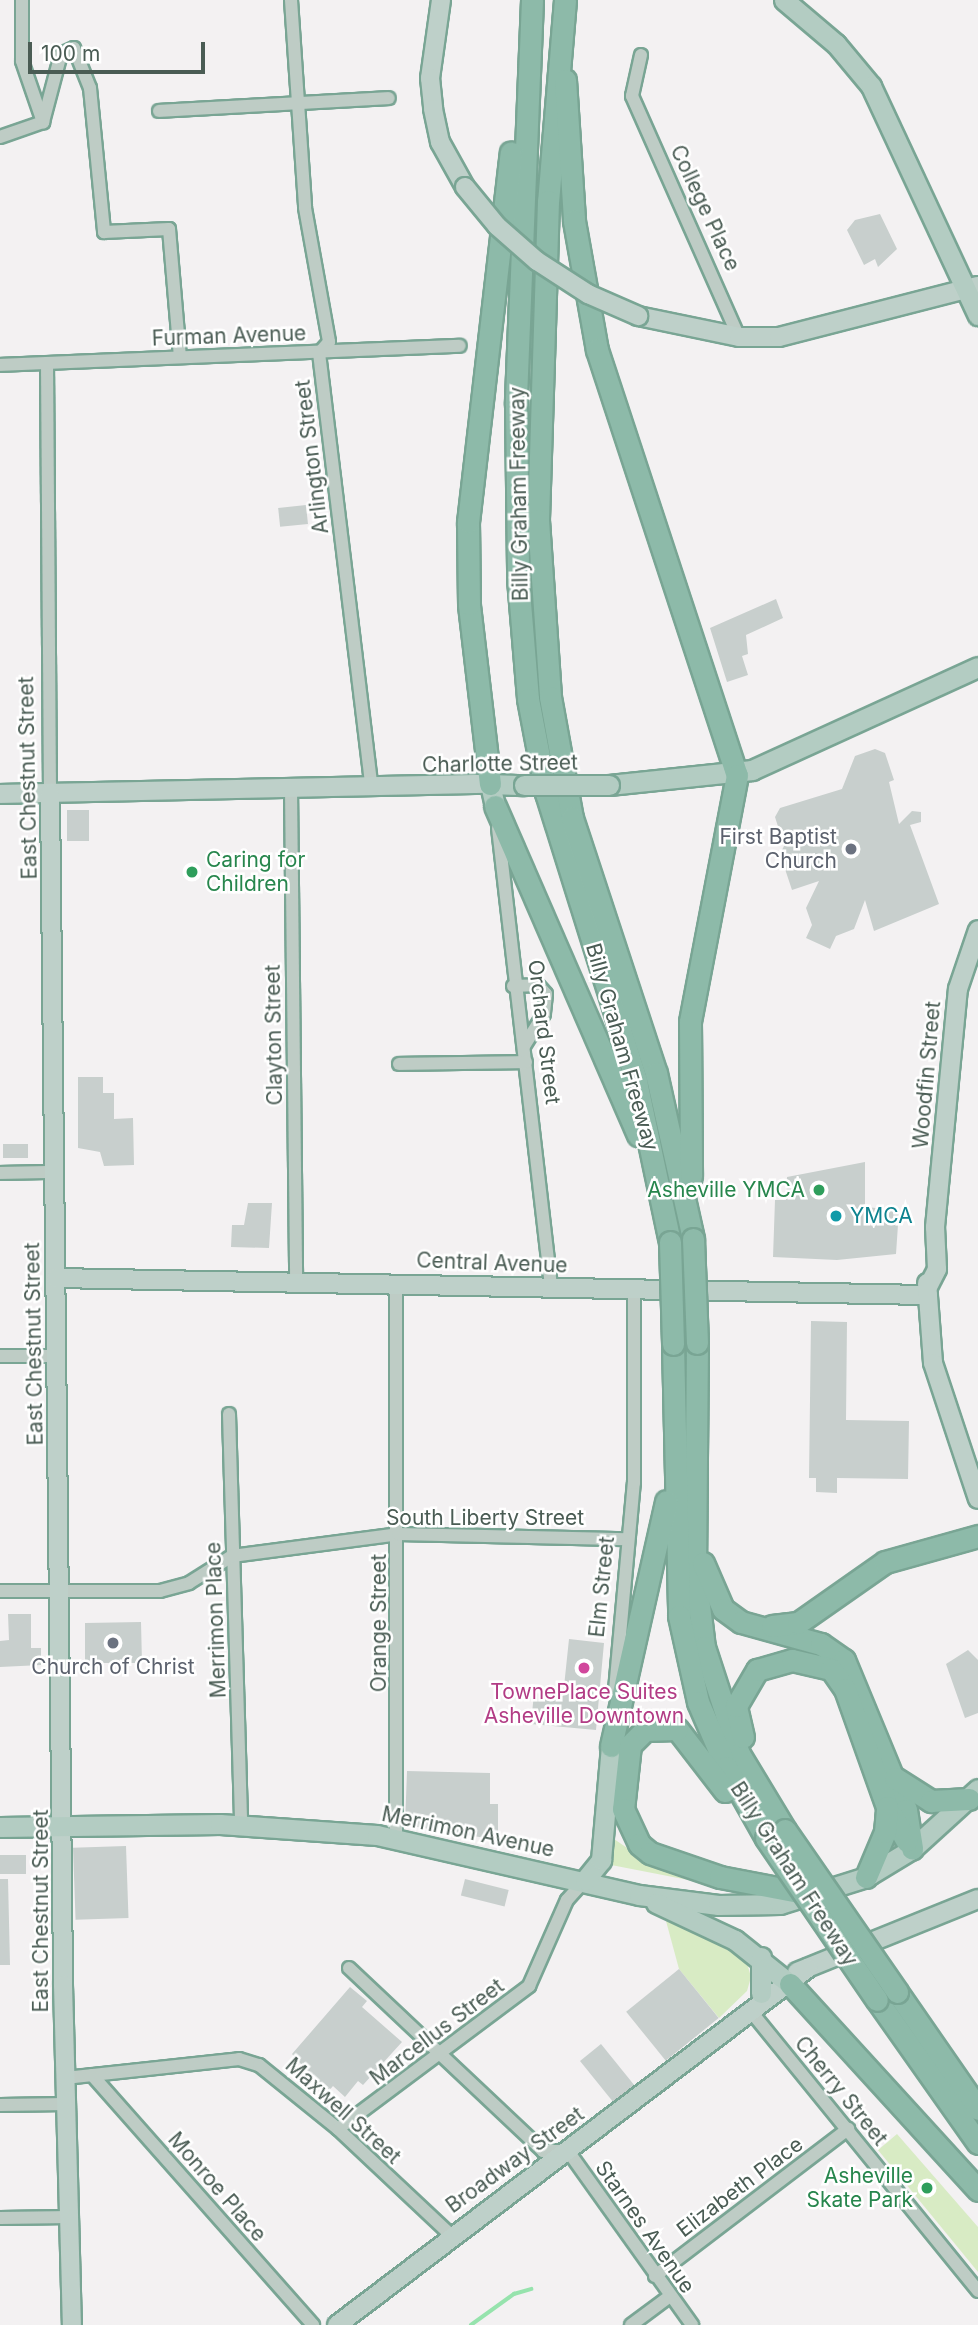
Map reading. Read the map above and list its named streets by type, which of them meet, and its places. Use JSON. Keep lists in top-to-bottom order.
{
  "streets": {
    "highway": ["Billy Graham Freeway"],
    "main road": [
      "Charlotte Street",
      "Orchard Street",
      "Elm Street",
      "Merrimon Avenue"
    ],
    "street": [
      "College Place",
      "Furman Avenue",
      "Arlington Street",
      "East Chestnut Street",
      "Clayton Street",
      "Woodfin Street",
      "Central Avenue",
      "South Liberty Street",
      "Merrimon Place",
      "Orange Street",
      "Marcellus Street",
      "Cherry Street",
      "Maxwell Street",
      "Broadway Street",
      "Monroe Place",
      "Elizabeth Place",
      "Starnes Avenue"
    ]
  },
  "crossings": [
    ["Furman Avenue", "Arlington Street"],
    ["Furman Avenue", "East Chestnut Street"],
    ["Arlington Street", "Charlotte Street"],
    ["Charlotte Street", "East Chestnut Street"],
    ["Charlotte Street", "Orchard Street"],
    ["Charlotte Street", "Clayton Street"],
    ["East Chestnut Street", "Central Avenue"],
    ["East Chestnut Street", "South Liberty Street"],
    ["East Chestnut Street", "Merrimon Avenue"],
    ["East Chestnut Street", "Maxwell Street"],
    ["Orchard Street", "Central Avenue"],
    ["Clayton Street", "Central Avenue"],
    ["Woodfin Street", "Central Avenue"],
    ["Central Avenue", "Elm Street"],
    ["Central Avenue", "Orange Street"],
    ["South Liberty Street", "Elm Street"],
    ["South Liberty Street", "Merrimon Place"],
    ["South Liberty Street", "Orange Street"],
    ["Elm Street", "Merrimon Avenue"],
    ["Elm Street", "Marcellus Street"],
    ["Merrimon Place", "Merrimon Avenue"],
    ["Orange Street", "Merrimon Avenue"],
    ["Merrimon Avenue", "Marcellus Street"],
    ["Marcellus Street", "Maxwell Street"],
    ["Cherry Street", "Broadway Street"],
    ["Cherry Street", "Elizabeth Place"],
    ["Maxwell Street", "Broadway Street"],
    ["Maxwell Street", "Monroe Place"],
    ["Broadway Street", "Starnes Avenue"],
    ["Elizabeth Place", "Starnes Avenue"]
  ],
  "places": [
    "First Baptist Church",
    "Caring for Children",
    "Asheville YMCA",
    "YMCA",
    "Church of Christ",
    "TownePlace Suites Asheville Downtown",
    "Asheville Skate Park"
  ],
  "scale_bar": "100 m"
}
